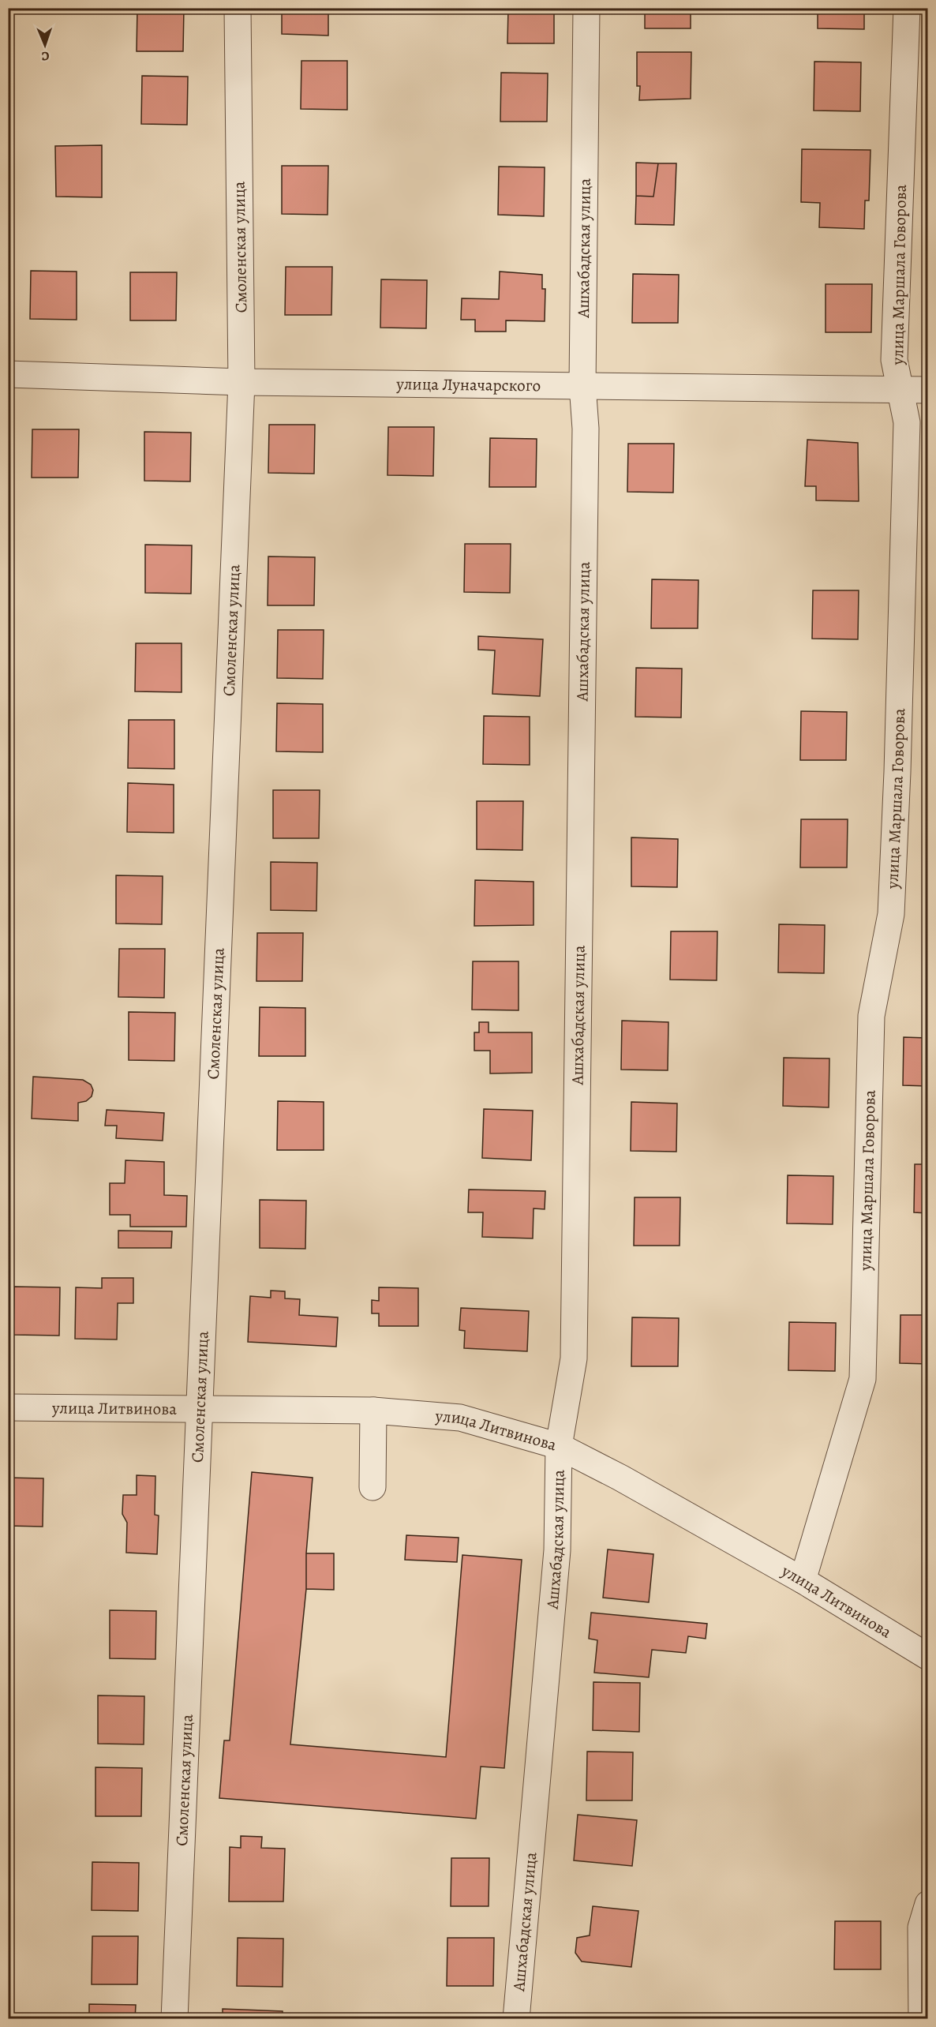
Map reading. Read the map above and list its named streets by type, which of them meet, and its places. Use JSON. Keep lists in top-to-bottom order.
{
  "streets": {
    "street": [
      "Смоленская улица",
      "Ашхабадская улица",
      "улица Маршала Говорова",
      "улица Луначарского",
      "улица Литвинова"
    ]
  },
  "crossings": [
    ["Смоленская улица", "улица Луначарского"],
    ["Смоленская улица", "улица Литвинова"],
    ["Ашхабадская улица", "улица Луначарского"],
    ["Ашхабадская улица", "улица Литвинова"],
    ["улица Маршала Говорова", "улица Луначарского"],
    ["улица Маршала Говорова", "улица Литвинова"]
  ],
  "north": "bottom"
}
